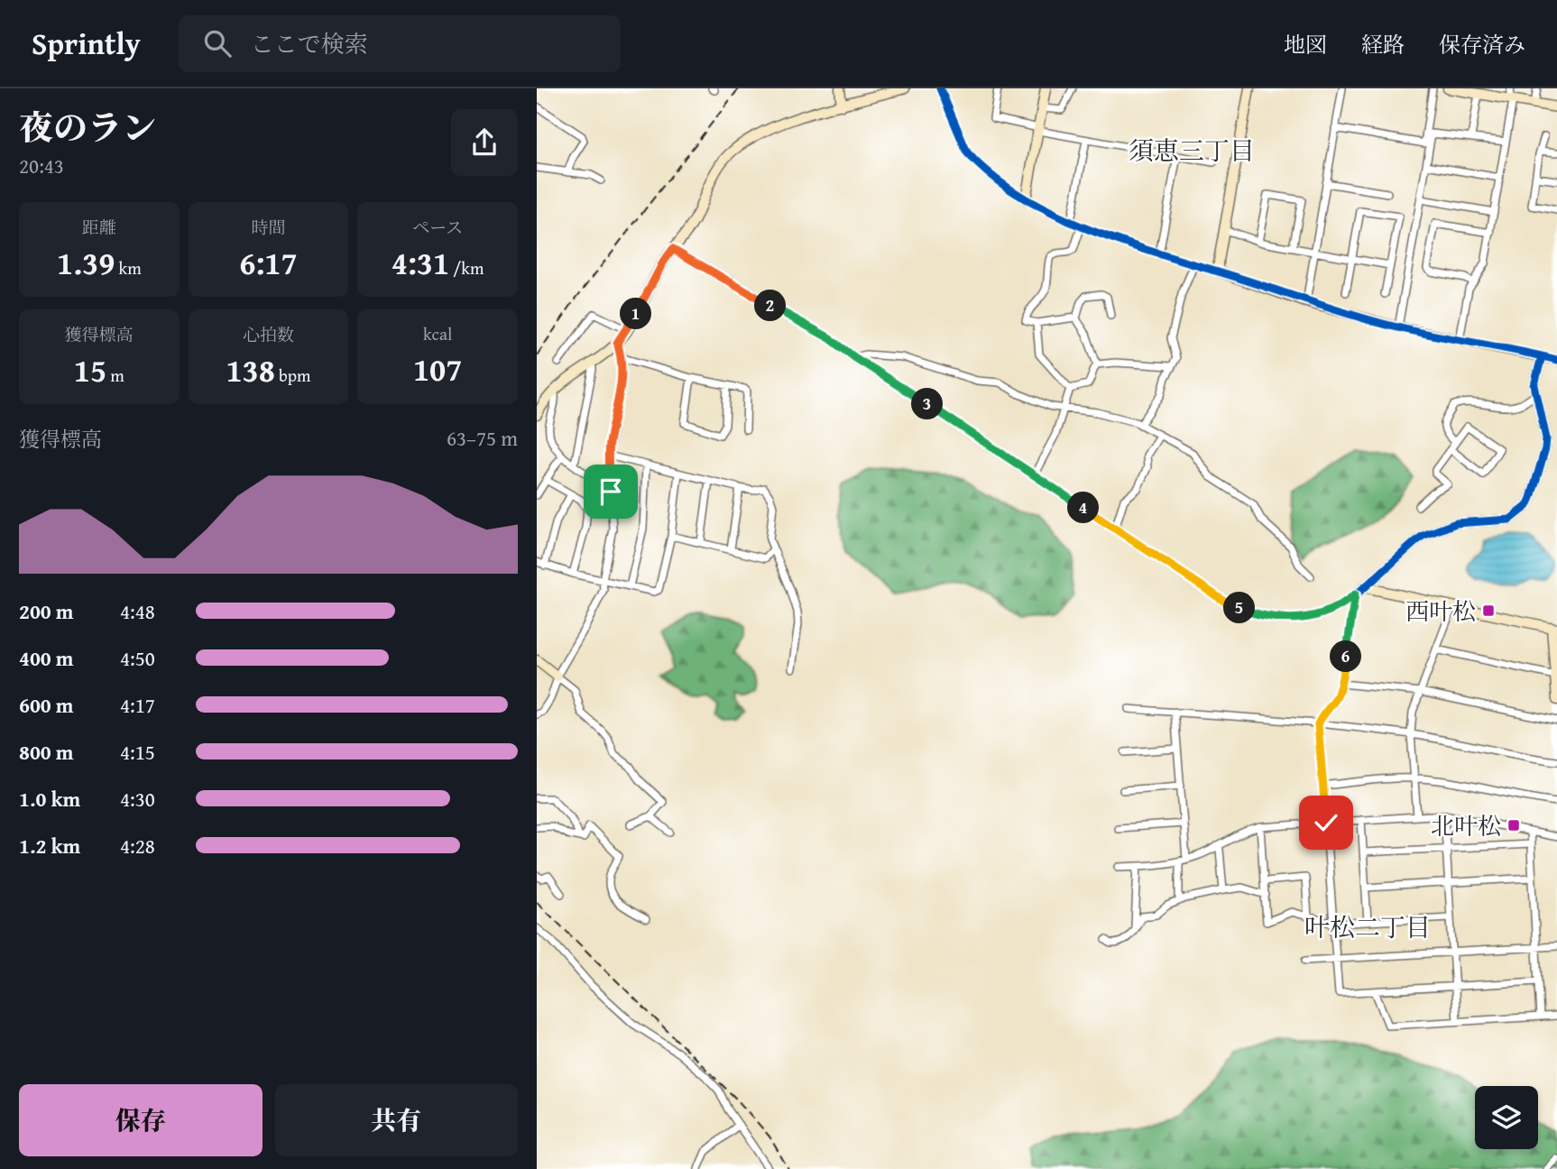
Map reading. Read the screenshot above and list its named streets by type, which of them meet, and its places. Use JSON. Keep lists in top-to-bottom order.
{
  "districts": ["須恵三丁目", "叶松二丁目"],
  "places": {
    "transit": ["西叶松", "北叶松"]
  },
  "page": {
    "header": "Sprintly",
    "search": "ここで検索",
    "nav": ["地図", "経路", "保存済み"],
    "heading": ["夜のラン", "20:43"],
    "stats": [
      ["距離", "1.39 km"],
      ["時間", "6:17"],
      ["ペース", "4:31 /km"],
      ["獲得標高", "15 m"],
      ["心拍数", "138 bpm"],
      ["kcal", "107"]
    ],
    "pins": [
      "2",
      "1",
      "3",
      "4",
      "5",
      "6"
    ],
    "chart": ["獲得標高", "63–75 m"],
    "list": [
      {
        "name": "200 m",
        "note": "4:48"
      },
      {
        "name": "400 m",
        "note": "4:50"
      },
      {
        "name": "600 m",
        "note": "4:17"
      },
      {
        "name": "800 m",
        "note": "4:15"
      },
      {
        "name": "1.0 km",
        "note": "4:30"
      },
      {
        "name": "1.2 km",
        "note": "4:28"
      }
    ],
    "buttons": ["保存", "共有"]
  }
}
